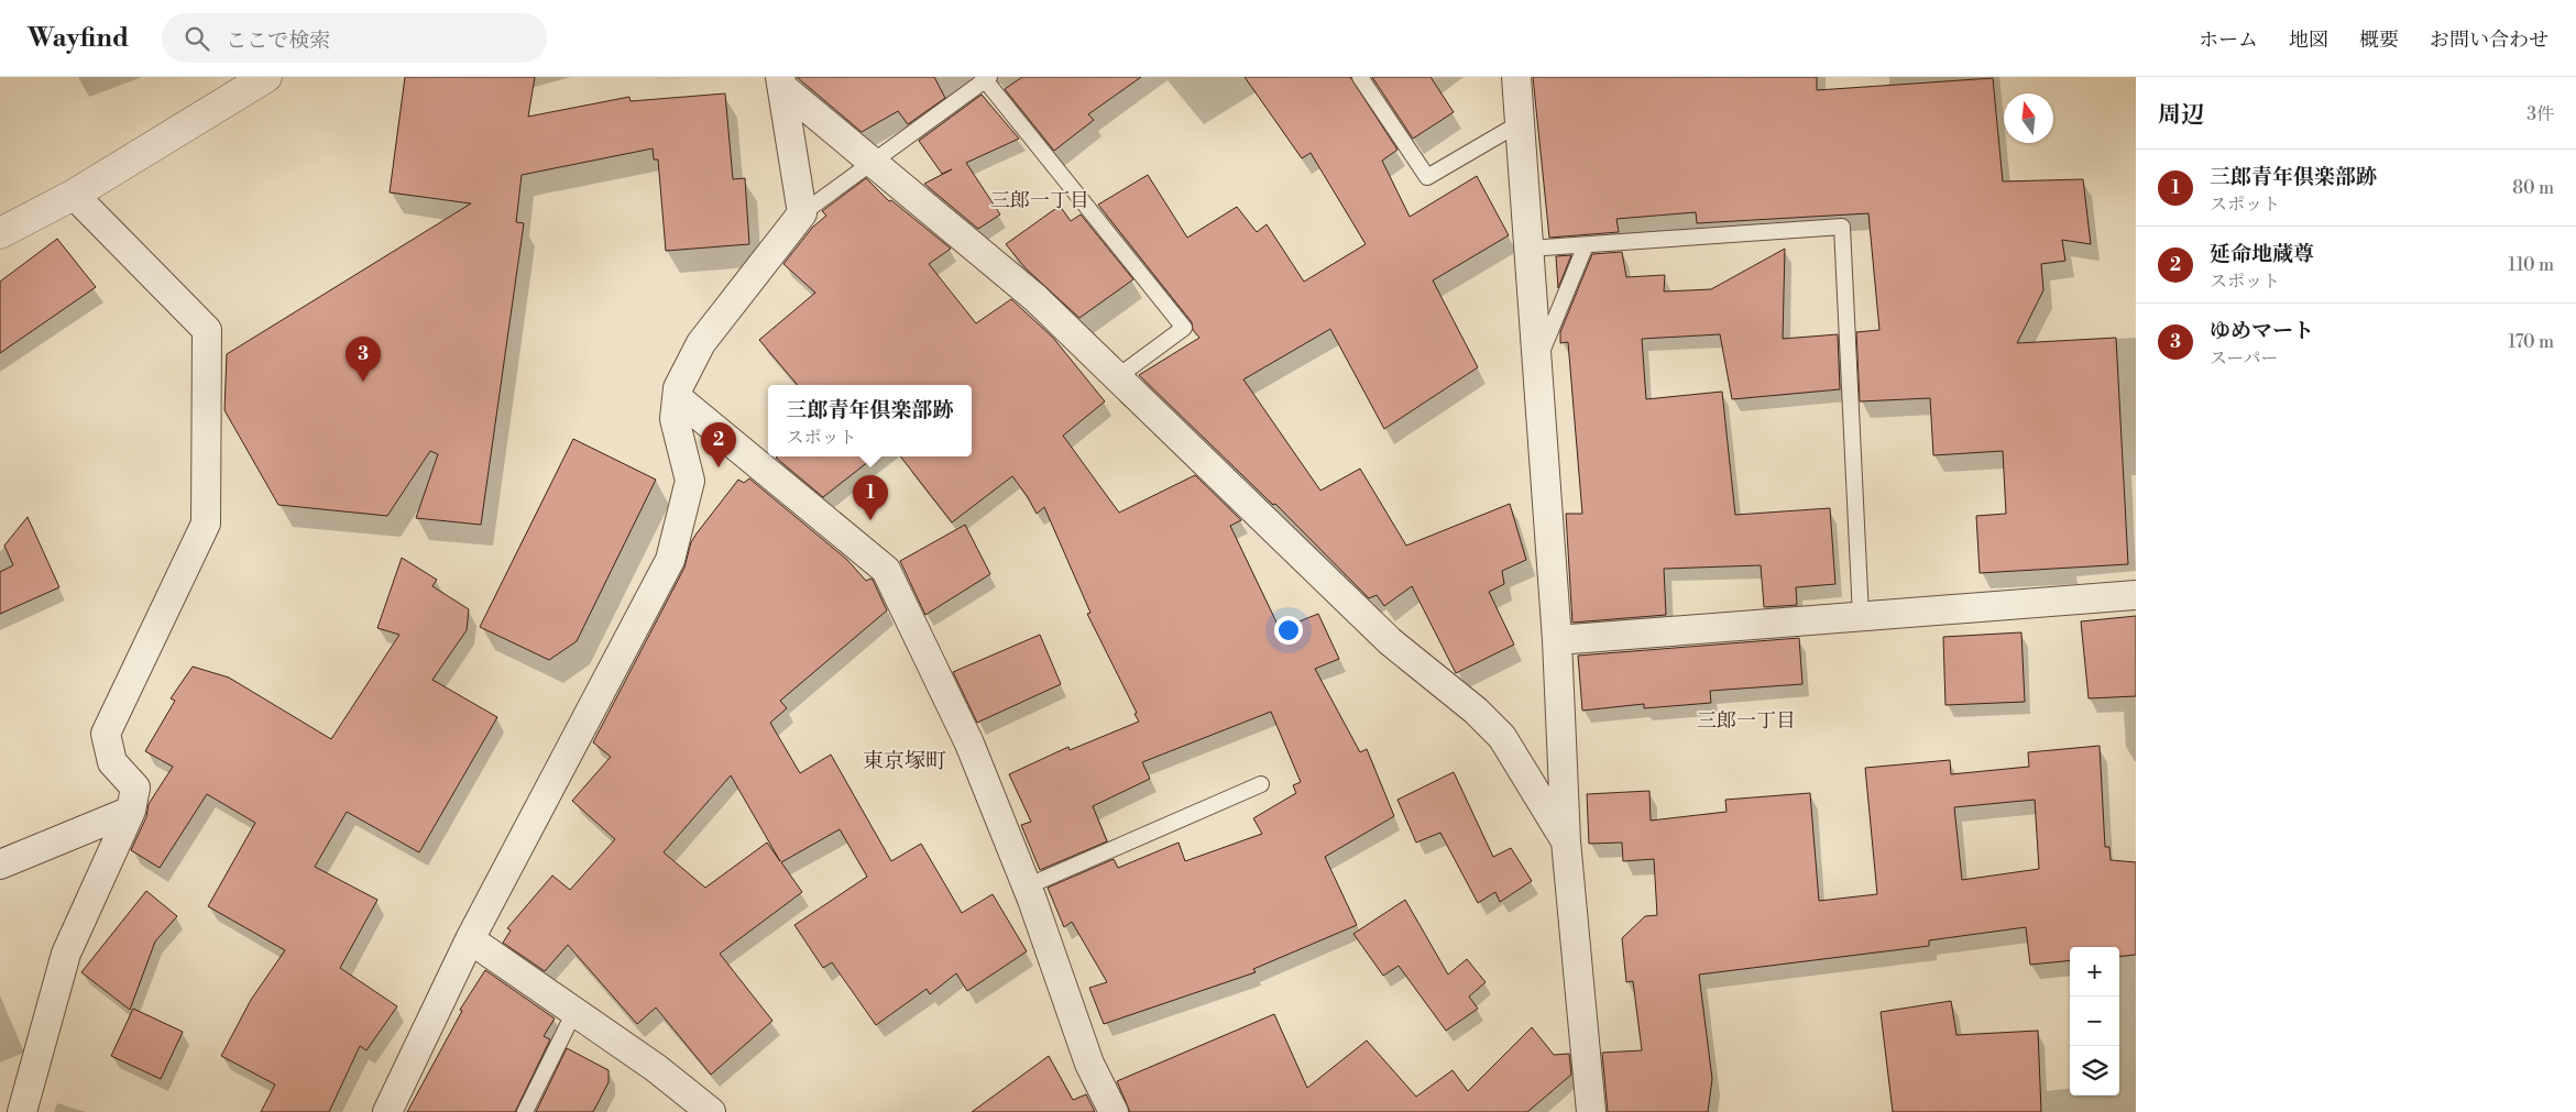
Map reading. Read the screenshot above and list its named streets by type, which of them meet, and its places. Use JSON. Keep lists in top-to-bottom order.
{
  "districts": ["三郎一丁目", "三郎一丁目", "東京塚町"],
  "north": "top",
  "page": {
    "header": "Wayfind",
    "search": "ここで検索",
    "nav": [
      "ホーム",
      "地図",
      "概要",
      "お問い合わせ"
    ],
    "heading": ["周辺", "3件"],
    "list": [
      {
        "mark": "1",
        "name": "三郎青年倶楽部跡",
        "note": "スポット",
        "value": "80 m"
      },
      {
        "mark": "2",
        "name": "延命地蔵尊",
        "note": "スポット",
        "value": "110 m"
      },
      {
        "mark": "3",
        "name": "ゆめマート",
        "note": "スーパー",
        "value": "170 m"
      }
    ],
    "pins": ["3", "2", "1"],
    "popup": ["三郎青年倶楽部跡", "スポット"],
    "map_buttons": ["+", "−"]
  }
}
